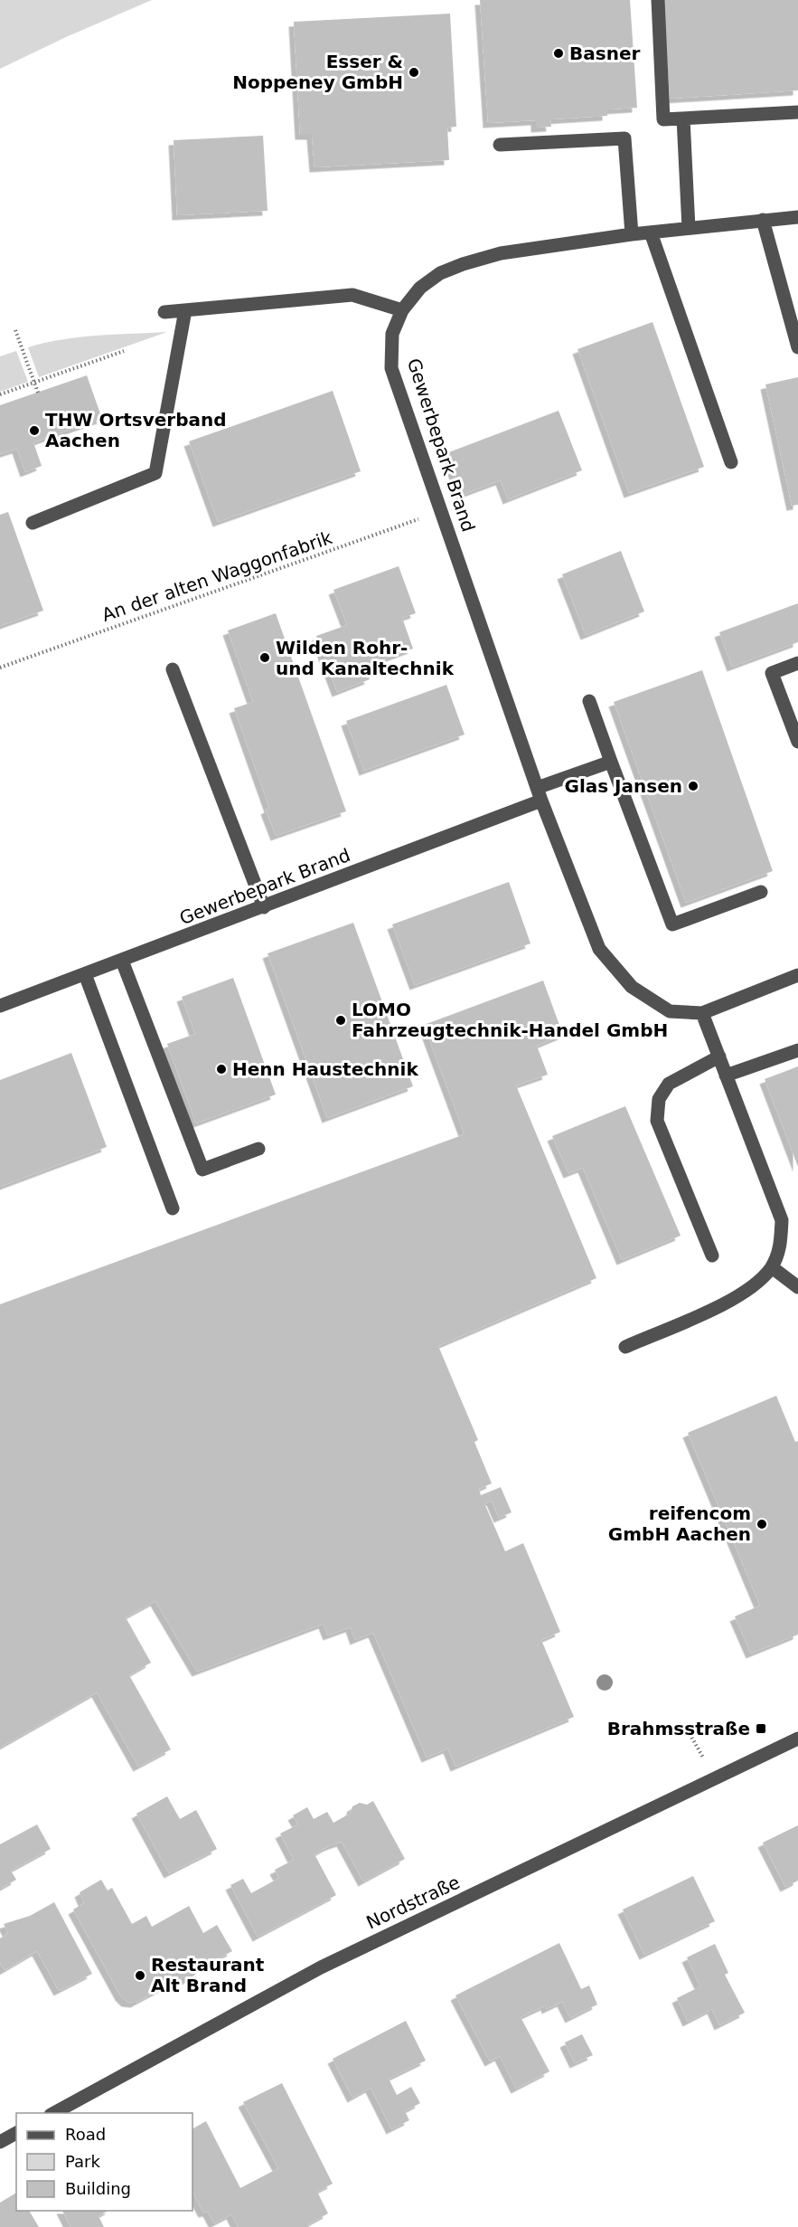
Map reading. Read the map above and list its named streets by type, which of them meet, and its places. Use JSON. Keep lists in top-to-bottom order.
{
  "streets": {
    "street": ["Gewerbepark Brand", "Nordstraße"],
    "path": ["An der alten Waggonfabrik"]
  },
  "crossings": [
    ["Gewerbepark Brand", "An der alten Waggonfabrik"]
  ],
  "places": {
    "other": [
      "Basner",
      "Esser & Noppeney GmbH",
      "THW Ortsverband Aachen",
      "Wilden Rohr- und Kanaltechnik",
      "Glas Jansen",
      "LOMO Fahrzeugtechnik-Handel GmbH",
      "Henn Haustechnik",
      "reifencom GmbH Aachen",
      "Restaurant Alt Brand"
    ],
    "transit": ["Brahmsstraße"]
  },
  "legend": ["Road", "Park", "Building"]
}
